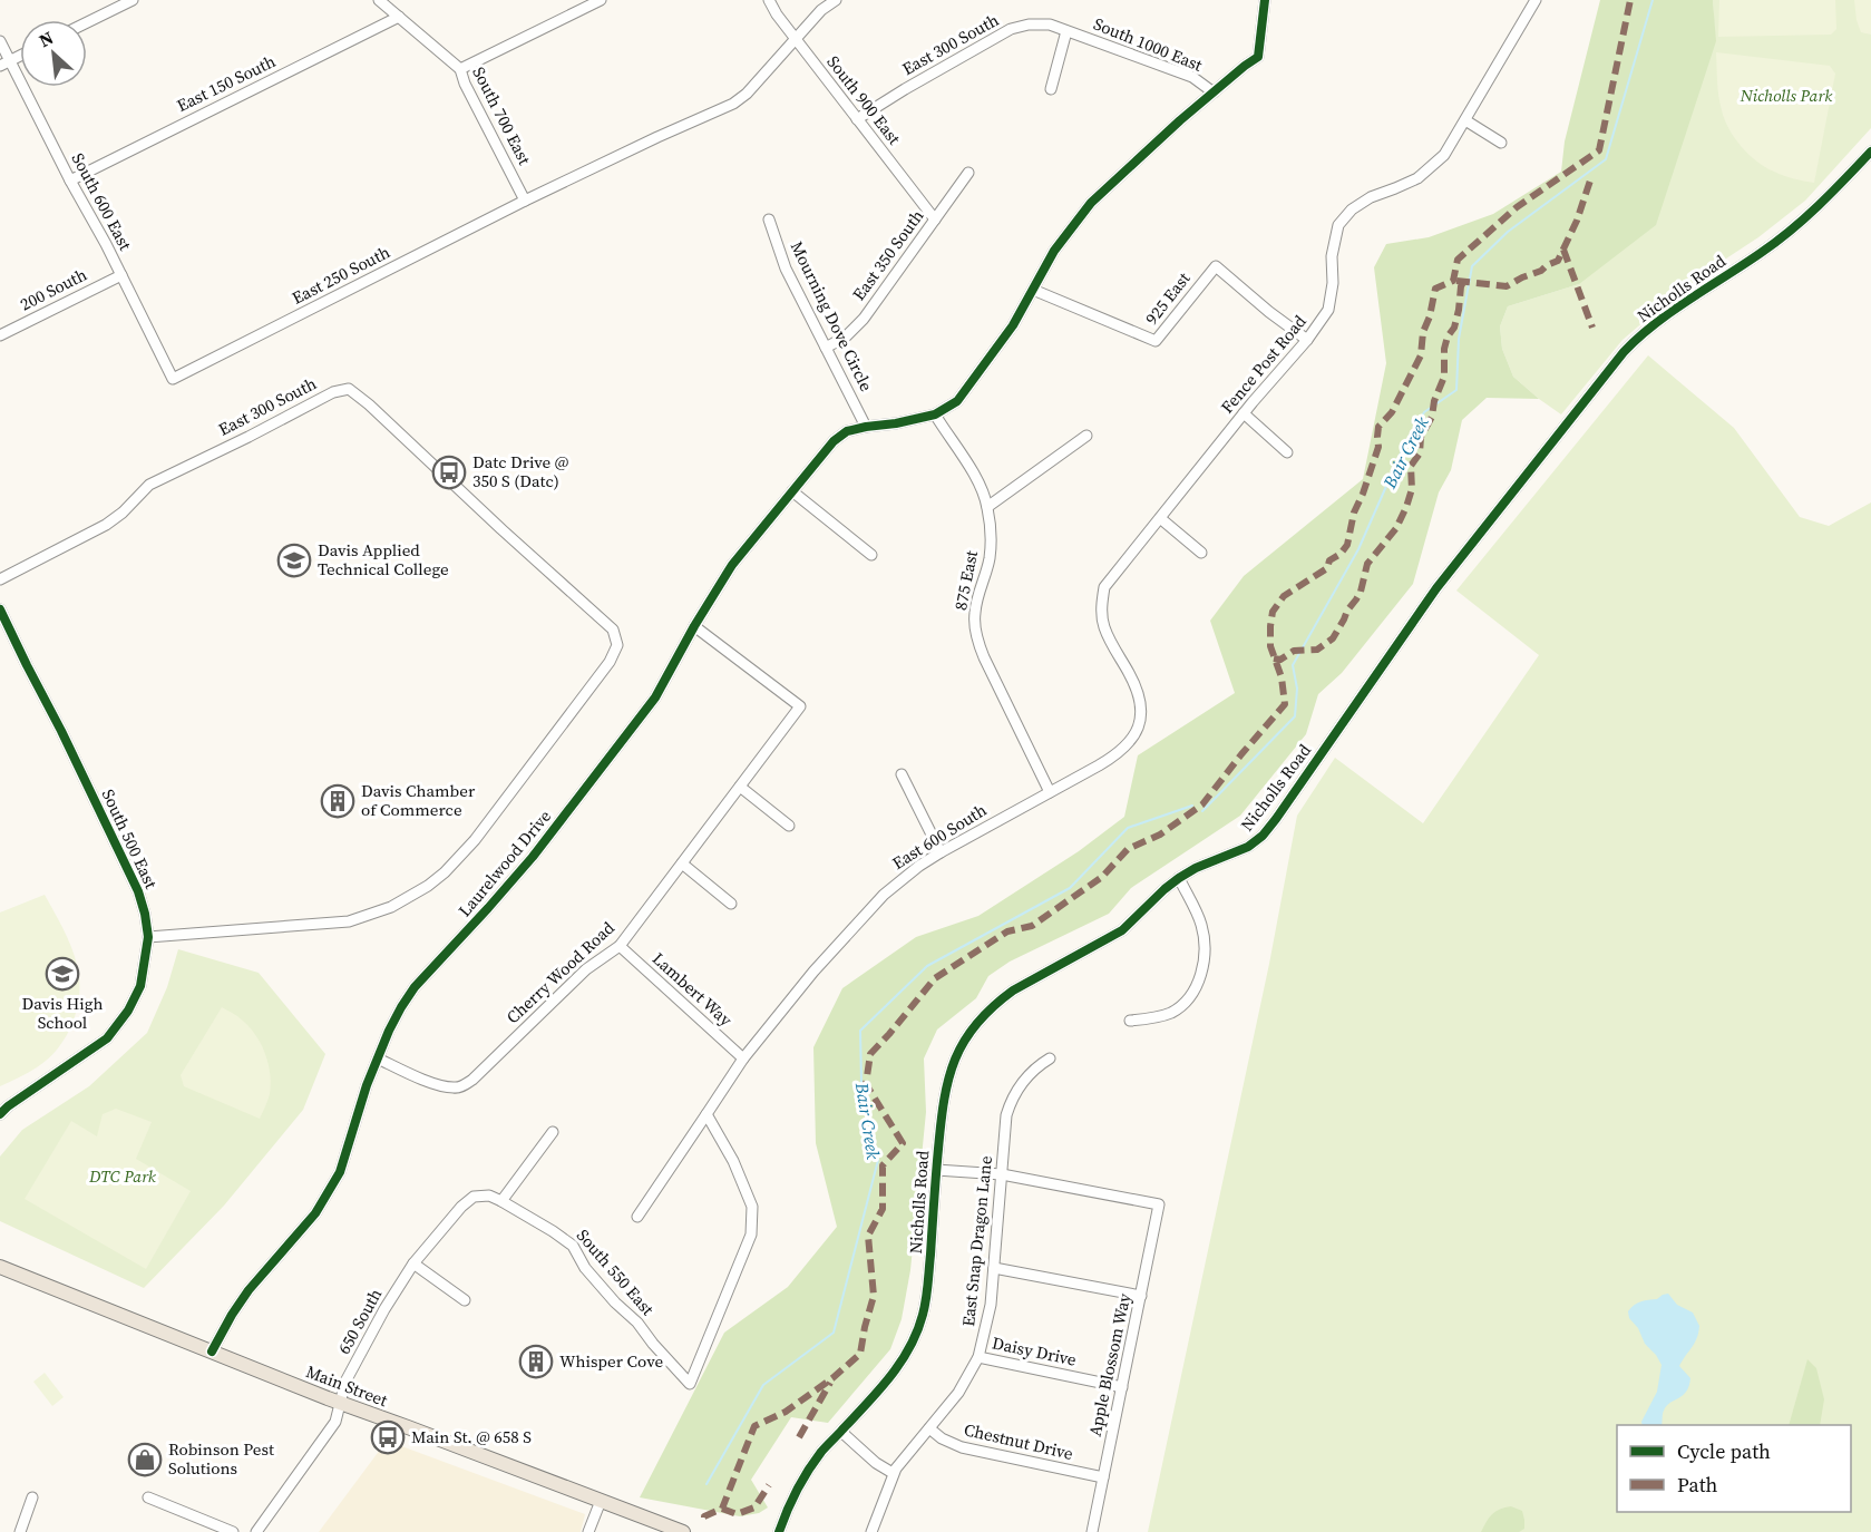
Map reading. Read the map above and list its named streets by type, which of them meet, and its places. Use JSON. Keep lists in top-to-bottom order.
{
  "streets": {
    "main road": ["Main Street"],
    "street": [
      "East 300 South",
      "South 1000 East",
      "East 150 South",
      "South 900 East",
      "South 700 East",
      "South 600 East",
      "East 350 South",
      "East 250 South",
      "Nicholls Road",
      "200 South",
      "925 East",
      "Mourning Dove Circle",
      "Fence Post Road",
      "875 East",
      "East 600 South",
      "South 500 East",
      "Laurelwood Drive",
      "Cherry Wood Road",
      "Lambert Way",
      "East Snap Dragon Lane",
      "South 550 East",
      "650 South",
      "Daisy Drive",
      "Apple Blossom Way",
      "Chestnut Drive"
    ]
  },
  "crossings": [
    ["East 300 South", "South 1000 East"],
    ["East 300 South", "South 900 East"],
    ["East 300 South", "South 500 East"],
    ["East 150 South", "South 700 East"],
    ["East 150 South", "South 600 East"],
    ["South 900 East", "East 350 South"],
    ["South 900 East", "East 250 South"],
    ["South 700 East", "East 250 South"],
    ["South 600 East", "East 250 South"],
    ["South 600 East", "200 South"],
    ["East 350 South", "Mourning Dove Circle"],
    ["925 East", "Fence Post Road"],
    ["Mourning Dove Circle", "Laurelwood Drive"],
    ["Fence Post Road", "East 600 South"],
    ["875 East", "East 600 South"],
    ["875 East", "Laurelwood Drive"],
    ["East 600 South", "Lambert Way"],
    ["East 600 South", "South 550 East"],
    ["Laurelwood Drive", "Cherry Wood Road"],
    ["Laurelwood Drive", "Main Street"],
    ["Cherry Wood Road", "Lambert Way"],
    ["East Snap Dragon Lane", "Daisy Drive"],
    ["East Snap Dragon Lane", "Apple Blossom Way"],
    ["East Snap Dragon Lane", "Chestnut Drive"],
    ["South 550 East", "650 South"],
    ["650 South", "Main Street"],
    ["Daisy Drive", "Apple Blossom Way"],
    ["Apple Blossom Way", "Chestnut Drive"]
  ],
  "water": ["Bair Creek"],
  "parks": ["Nicholls Park", "DTC Park"],
  "places": {
    "bus stop": ["Datc Drive @ 350 S (Datc)", "Main St. @ 658 S"],
    "school or university": ["Davis Applied Technical College", "Davis High School"],
    "building": ["Davis Chamber of Commerce", "Whisper Cove"],
    "shop": ["Robinson Pest Solutions"]
  },
  "legend": ["Cycle path", "Path"],
  "north": "top left"
}
